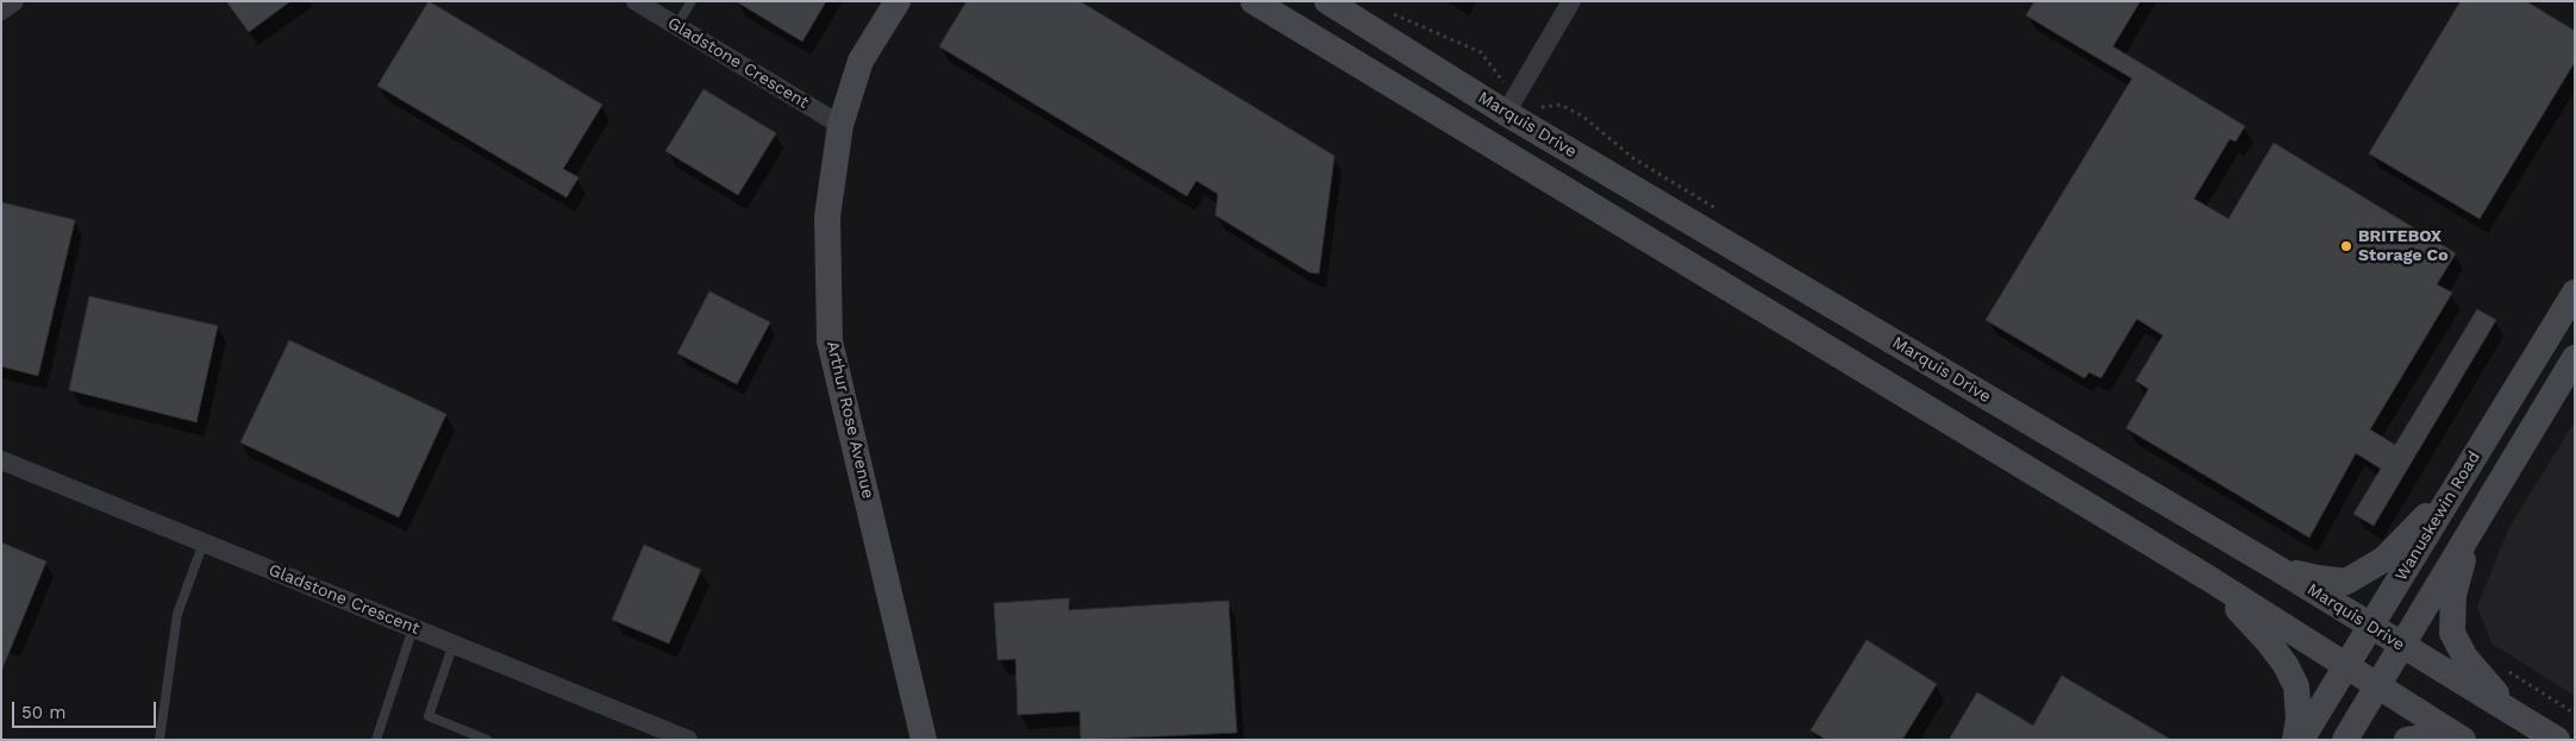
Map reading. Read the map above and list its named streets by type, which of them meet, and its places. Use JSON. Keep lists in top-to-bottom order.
{
  "streets": {
    "main road": ["Marquis Drive", "Arthur Rose Avenue", "Wanuskewin Road"],
    "street": ["Gladstone Crescent"]
  },
  "crossings": [
    ["Gladstone Crescent", "Arthur Rose Avenue"],
    ["Marquis Drive", "Wanuskewin Road"]
  ],
  "places": ["BRITEBOX Storage Co"],
  "scale_bar": "50 m"
}
